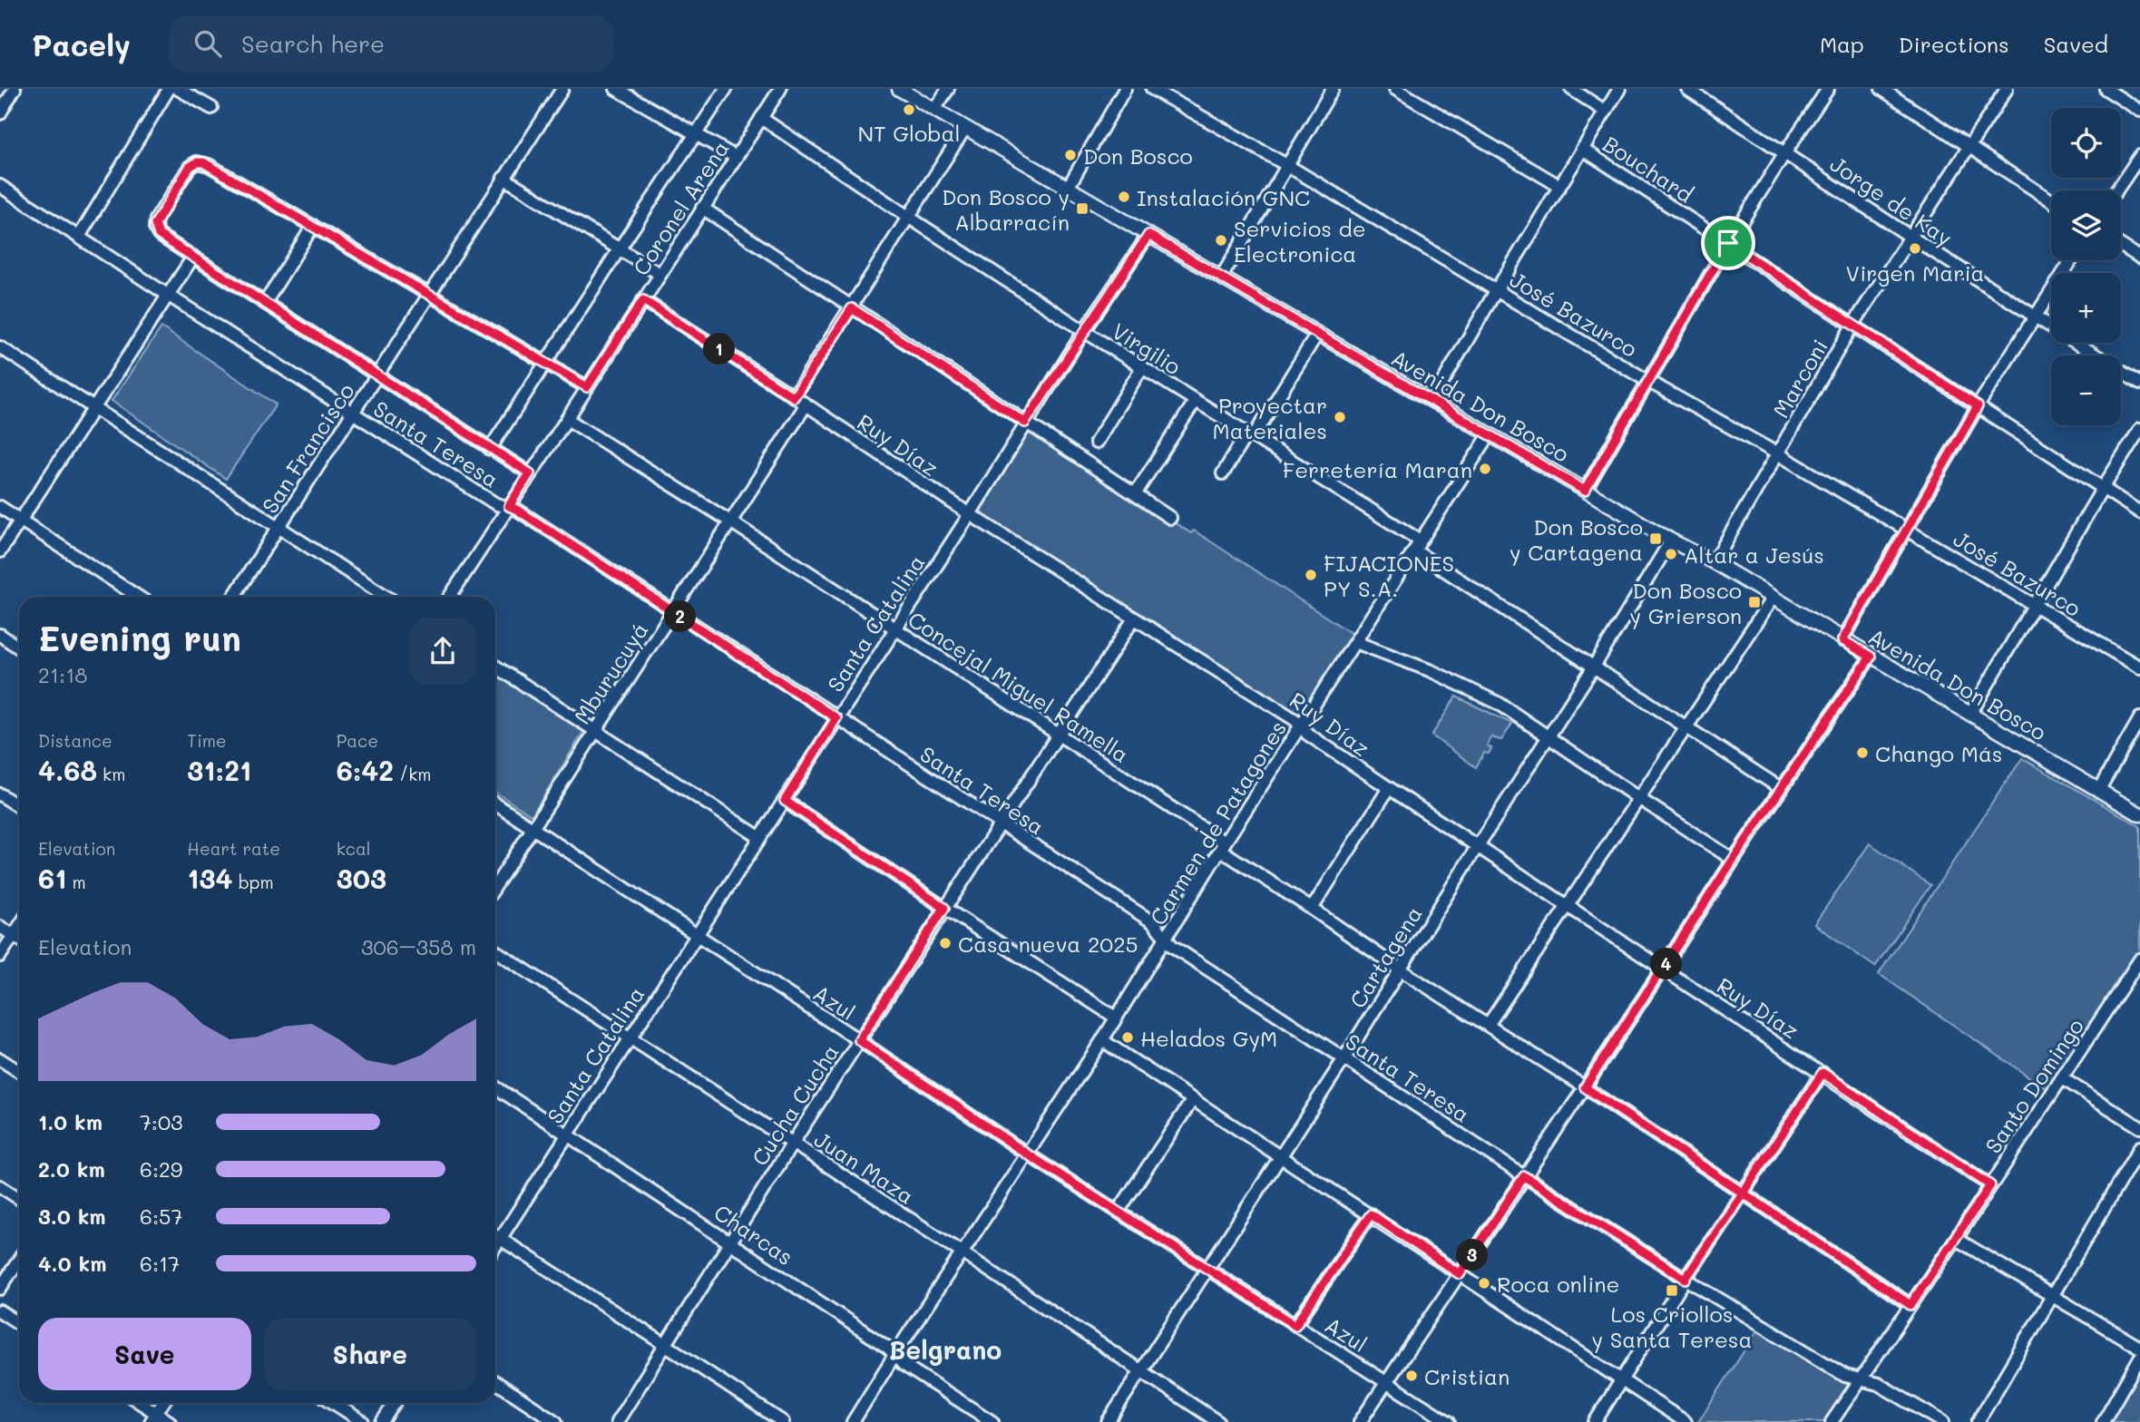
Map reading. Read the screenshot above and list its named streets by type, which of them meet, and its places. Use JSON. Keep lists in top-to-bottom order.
{
  "streets": {
    "main road": ["Avenida Don Bosco"],
    "street": [
      "Bouchard",
      "Jorge de Kay",
      "Coronel Arena",
      "José Bazurco",
      "Virgilio",
      "Marconi",
      "Santa Teresa",
      "Ruy Díaz",
      "San Francisco",
      "Santa Catalina",
      "Mburucuyá",
      "Concejal Miguel Ramella",
      "Carmen de Patagones",
      "Cartagena",
      "Azul",
      "Santo Domingo",
      "Cucha Cucha",
      "Juan Maza",
      "Charcas"
    ]
  },
  "crossings": [
    ["Bouchard", "Marconi"],
    ["Jorge de Kay", "Marconi"],
    ["Coronel Arena", "Virgilio"],
    ["Coronel Arena", "Santa Teresa"],
    ["Coronel Arena", "Ruy Díaz"],
    ["Coronel Arena", "Concejal Miguel Ramella"],
    ["José Bazurco", "Marconi"],
    ["Virgilio", "Santa Catalina"],
    ["Virgilio", "Carmen de Patagones"],
    ["Virgilio", "Cartagena"],
    ["Marconi", "Avenida Don Bosco"],
    ["Avenida Don Bosco", "Santa Catalina"],
    ["Avenida Don Bosco", "Carmen de Patagones"],
    ["Avenida Don Bosco", "Cartagena"],
    ["Santa Teresa", "San Francisco"],
    ["Santa Teresa", "Santa Catalina"],
    ["Santa Teresa", "Mburucuyá"],
    ["Santa Teresa", "Carmen de Patagones"],
    ["Santa Teresa", "Cartagena"],
    ["Santa Teresa", "Santo Domingo"],
    ["Santa Teresa", "Cucha Cucha"],
    ["Ruy Díaz", "Santa Catalina"],
    ["Ruy Díaz", "Mburucuyá"],
    ["Ruy Díaz", "Carmen de Patagones"],
    ["Ruy Díaz", "Cartagena"],
    ["Ruy Díaz", "Santo Domingo"],
    ["Ruy Díaz", "Cucha Cucha"],
    ["Santa Catalina", "Concejal Miguel Ramella"],
    ["Santa Catalina", "Azul"],
    ["Santa Catalina", "Juan Maza"],
    ["Santa Catalina", "Charcas"],
    ["Mburucuyá", "Concejal Miguel Ramella"],
    ["Mburucuyá", "Azul"],
    ["Concejal Miguel Ramella", "Carmen de Patagones"],
    ["Concejal Miguel Ramella", "Cartagena"],
    ["Concejal Miguel Ramella", "Santo Domingo"],
    ["Concejal Miguel Ramella", "Cucha Cucha"],
    ["Carmen de Patagones", "Azul"],
    ["Carmen de Patagones", "Juan Maza"],
    ["Carmen de Patagones", "Charcas"],
    ["Cartagena", "Azul"],
    ["Cartagena", "Juan Maza"],
    ["Azul", "Cucha Cucha"],
    ["Cucha Cucha", "Juan Maza"],
    ["Cucha Cucha", "Charcas"]
  ],
  "districts": ["Belgrano"],
  "places": {
    "other": [
      "NT Global",
      "Don Bosco",
      "Instalación GNC",
      "Servicios de Electronica",
      "Virgen Maria",
      "Proyectar Materiales",
      "Ferretería Maran",
      "Altar a Jesús",
      "FIJACIONES PY S.A.",
      "Chango Más",
      "Casa nueva 2025",
      "Helados GyM",
      "Roca online",
      "Cristian"
    ],
    "transit": [
      "Don Bosco y Albarracín",
      "Don Bosco y Cartagena",
      "Don Bosco y Grierson",
      "Los Criollos y Santa Teresa"
    ]
  },
  "page": {
    "header": "Pacely",
    "search": "Search here",
    "nav": ["Map", "Directions", "Saved"],
    "map_buttons": ["+", "−"],
    "pins": [
      "1",
      "2",
      "4",
      "3"
    ],
    "heading": ["Evening run", "21:18"],
    "stats": [
      ["Distance", "4.68 km"],
      ["Time", "31:21"],
      ["Pace", "6:42 /km"],
      ["Elevation", "61 m"],
      ["Heart rate", "134 bpm"],
      ["kcal", "303"]
    ],
    "chart": ["Elevation", "306–358 m"],
    "list": [
      {
        "name": "1.0 km",
        "note": "7:03"
      },
      {
        "name": "2.0 km",
        "note": "6:29"
      },
      {
        "name": "3.0 km",
        "note": "6:57"
      },
      {
        "name": "4.0 km",
        "note": "6:17"
      }
    ],
    "buttons": ["Save", "Share"]
  }
}
